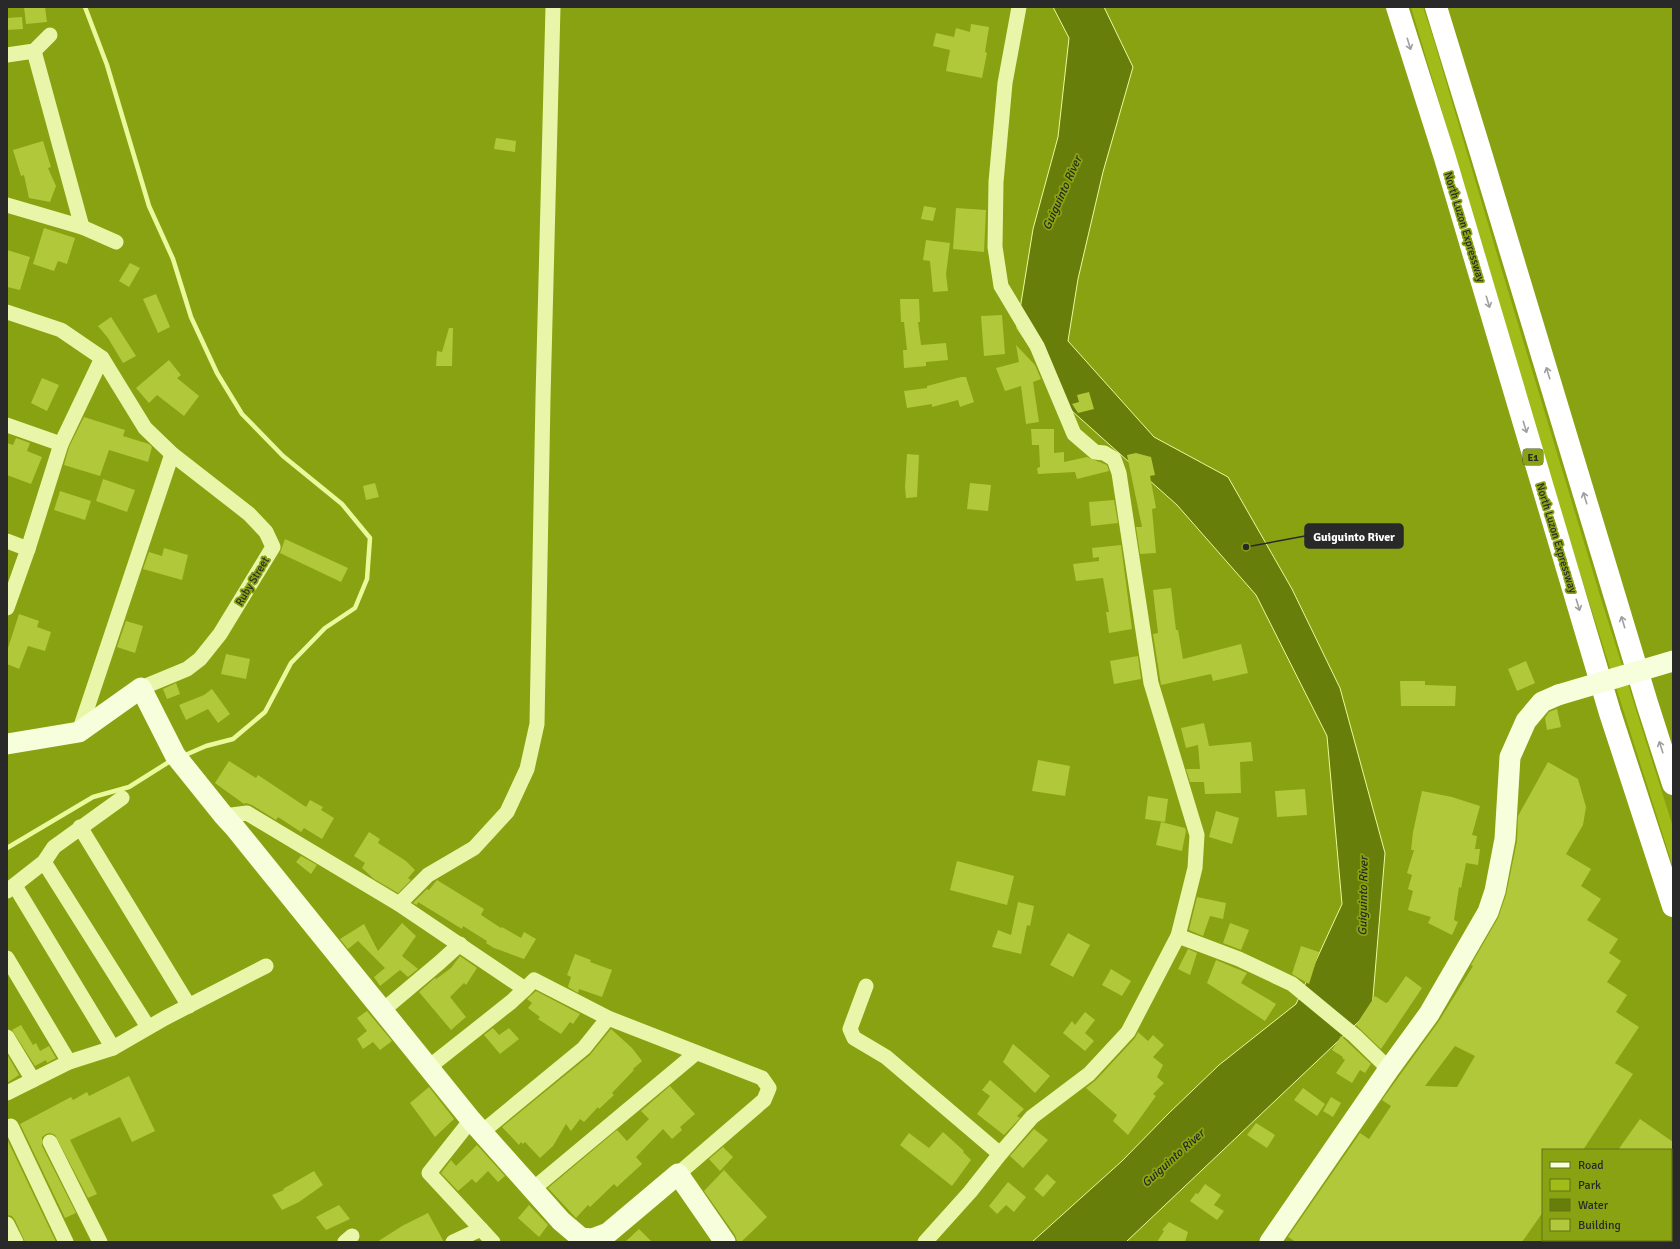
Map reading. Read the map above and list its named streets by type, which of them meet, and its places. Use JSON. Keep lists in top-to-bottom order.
{
  "streets": {
    "highway": ["North Luzon Expressway", "E1"],
    "street": ["Ruby Street"]
  },
  "water": ["Guiguinto River"],
  "places": ["Guiguinto River"],
  "legend": [
    "Road",
    "Park",
    "Water",
    "Building"
  ]
}
